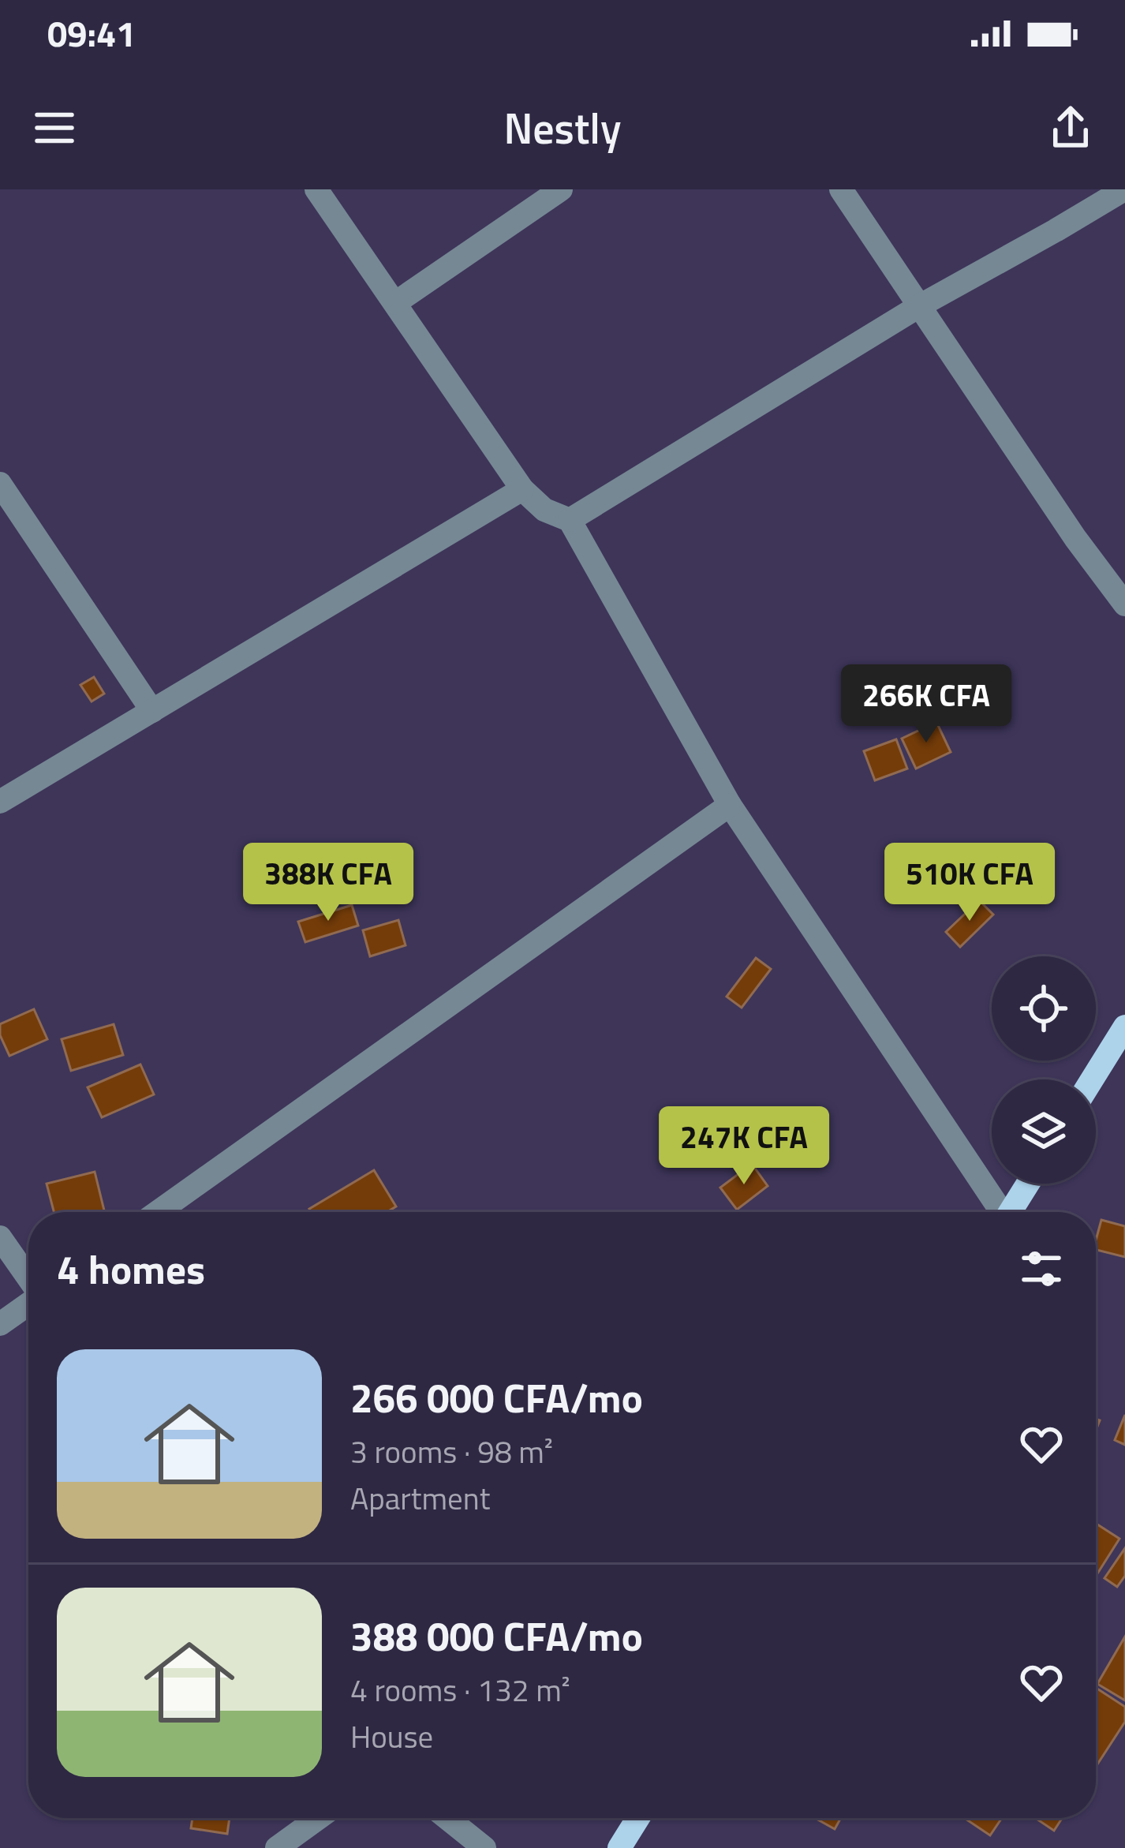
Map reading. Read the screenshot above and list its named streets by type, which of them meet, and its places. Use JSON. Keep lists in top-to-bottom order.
{
  "page": {
    "status": "09:41",
    "header": "Nestly",
    "price": [
      "266K CFA",
      "388K CFA",
      "510K CFA",
      "247K CFA"
    ],
    "heading": "4 homes",
    "list": [
      {
        "name": "266 000 CFA/mo",
        "note": "3 rooms · 98 m² · Apartment"
      },
      {
        "name": "388 000 CFA/mo",
        "note": "4 rooms · 132 m² · House"
      }
    ]
  }
}
